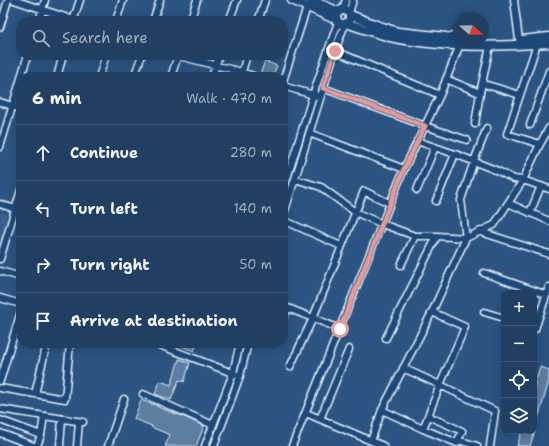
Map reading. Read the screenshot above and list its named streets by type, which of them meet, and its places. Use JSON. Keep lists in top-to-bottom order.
{
  "north": "right",
  "page": {
    "search": "Search here",
    "heading": ["6 min", "Walk · 470 m"],
    "list": [
      ["Continue", "280 m"],
      ["Turn left", "140 m"],
      ["Turn right", "50 m"],
      "Arrive at destination"
    ],
    "map_buttons": ["+", "−"]
  }
}
